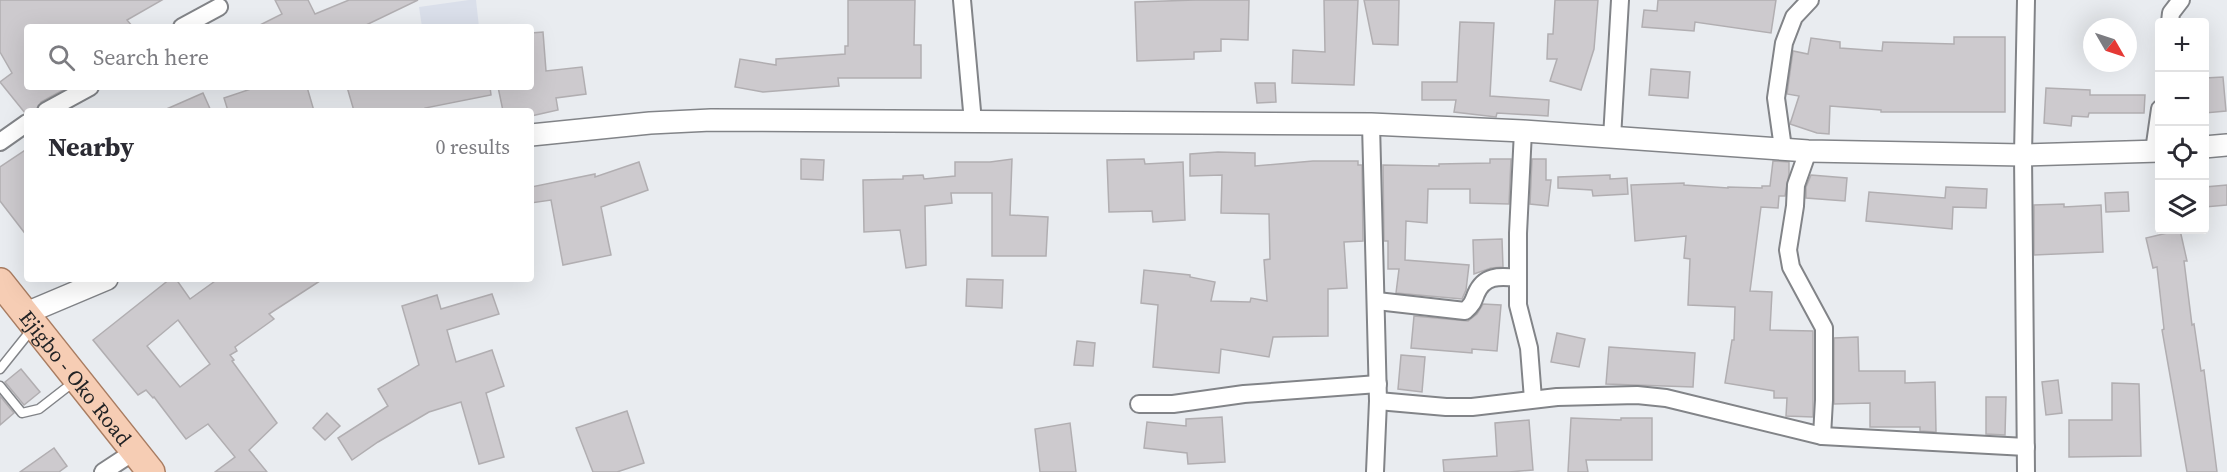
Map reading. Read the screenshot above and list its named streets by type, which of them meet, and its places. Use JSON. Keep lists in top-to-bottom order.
{
  "streets": {
    "main road": ["Ejigbo - Oko Road"]
  },
  "north": "bottom right",
  "page": {
    "map_buttons": ["+", "−"],
    "search": "Search here",
    "heading": ["Nearby", "0 results"]
  }
}
